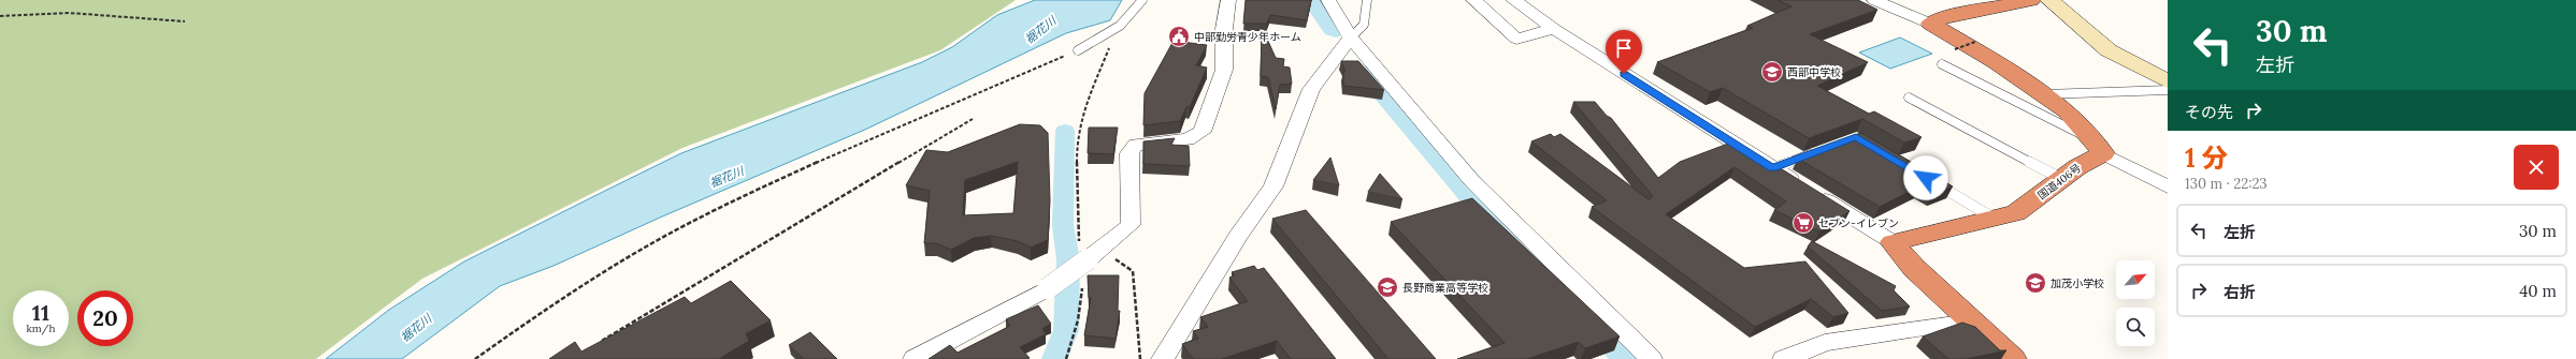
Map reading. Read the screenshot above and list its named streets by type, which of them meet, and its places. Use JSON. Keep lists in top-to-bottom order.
{
  "streets": {
    "highway": ["国道406号"]
  },
  "water": ["裾花川"],
  "places": {
    "public building": ["中部勤労青少年ホーム"],
    "school or university": ["西部中学校", "加茂小学校", "長野商業高等学校"],
    "supermarket": ["セブン-イレブン"]
  },
  "north": "top right",
  "page": {
    "turn": ["30 m", "左折"],
    "then": "その先",
    "heading": ["1 分", "130 m · 22:23"],
    "list": [
      {
        "name": "左折",
        "value": "30 m"
      },
      {
        "name": "右折",
        "value": "40 m"
      }
    ],
    "speed": "11 km/h",
    "limit": "20"
  }
}
